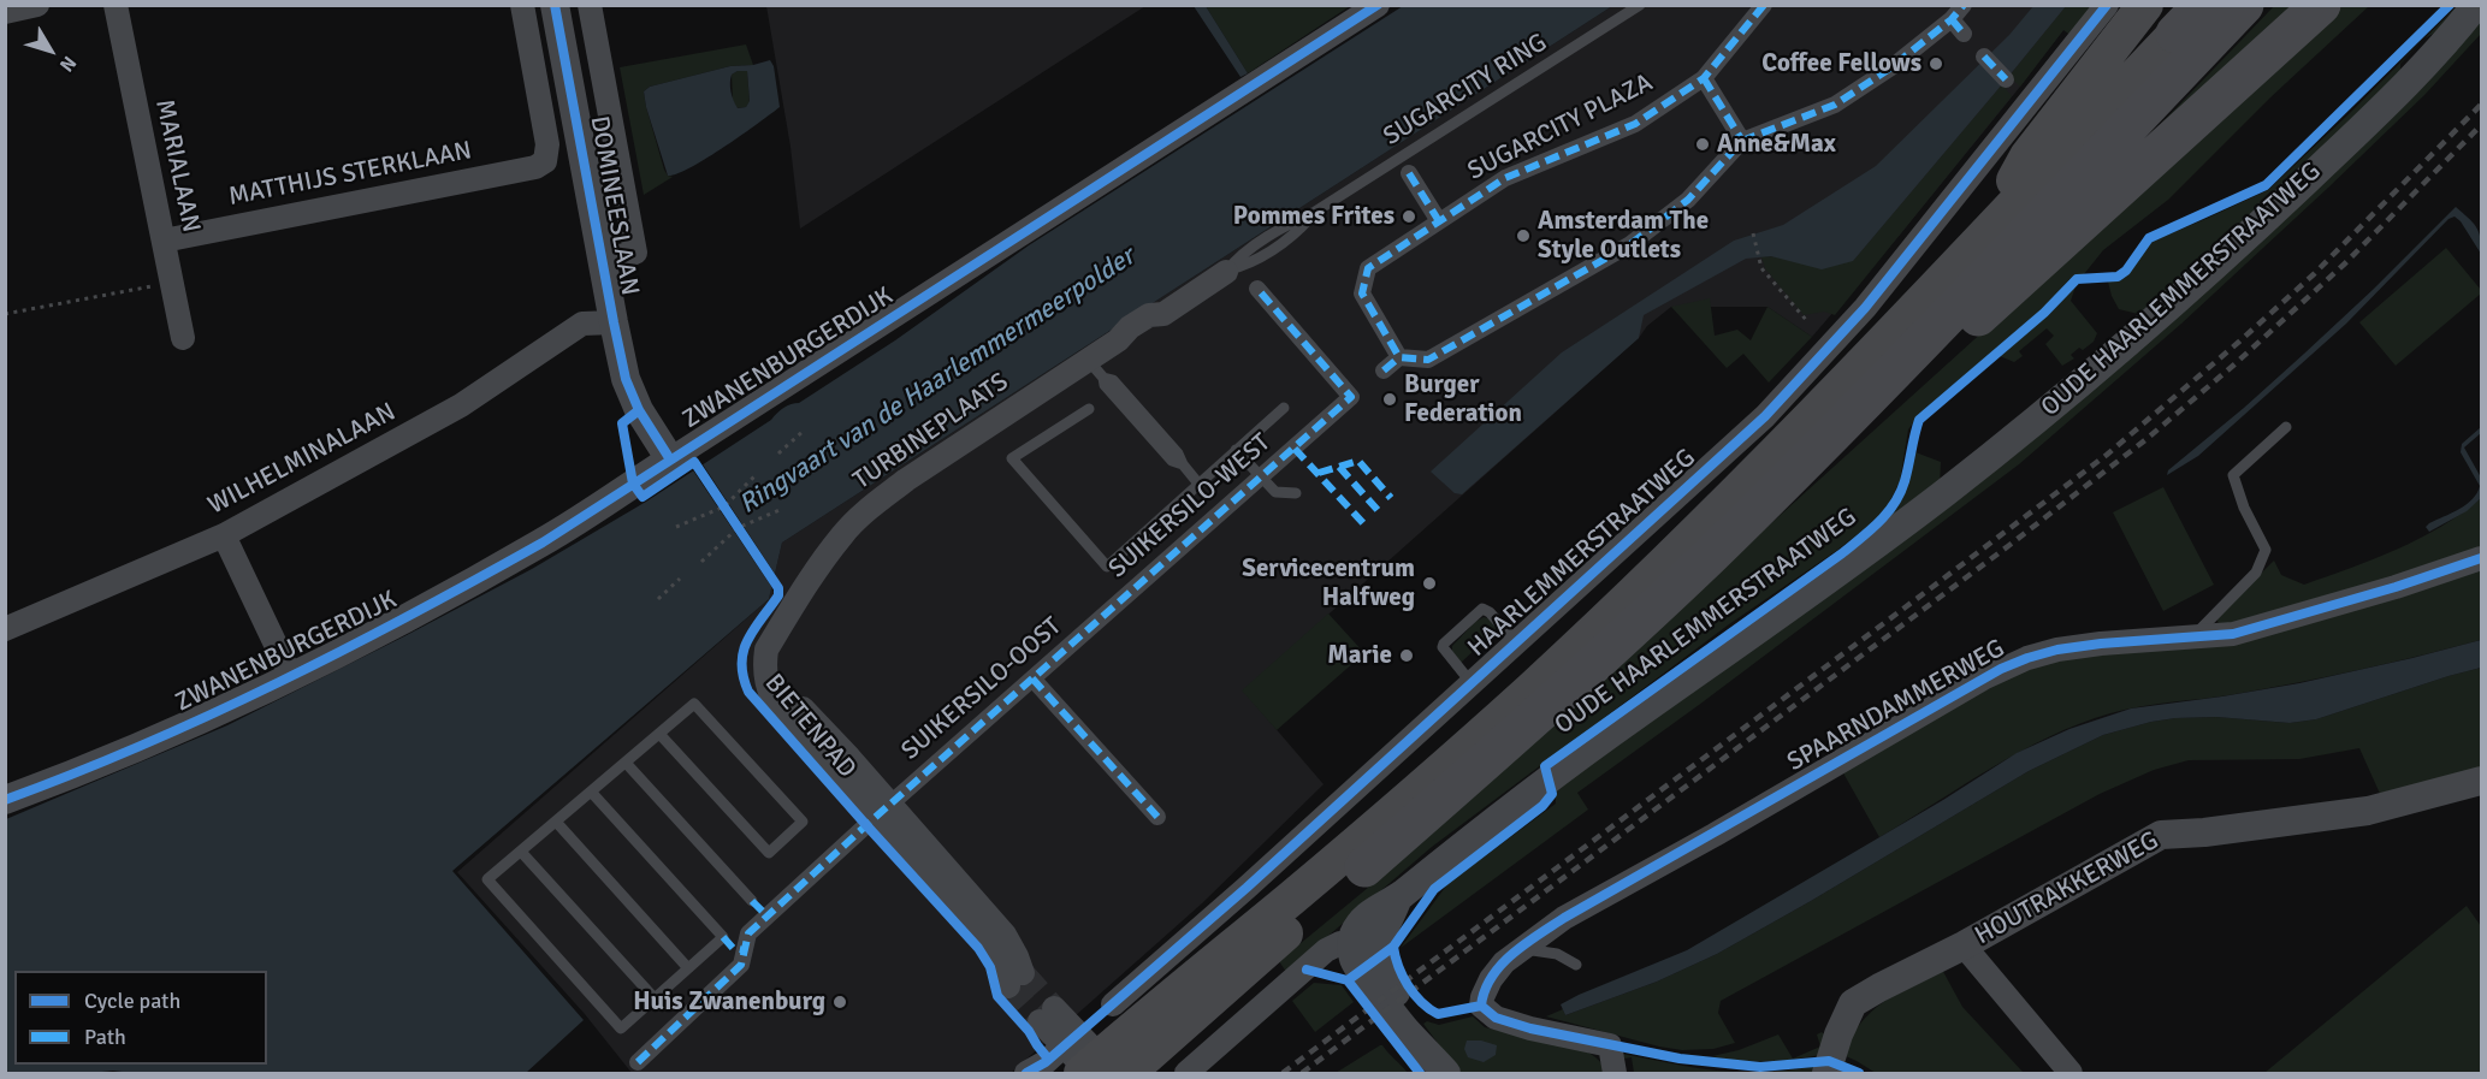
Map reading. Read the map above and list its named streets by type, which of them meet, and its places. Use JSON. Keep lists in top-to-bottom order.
{
  "streets": {
    "street": [
      "SUGARCITY PLAZA",
      "MARIALAAN",
      "MATTHIJS STERKLAAN",
      "DOMINEESLAAN",
      "OUDE HAARLEMMERSTRAATWEG",
      "ZWANENBURGERDIJK",
      "TURBINEPLAATS",
      "WILHELMINALAAN",
      "SUIKERSILO-WEST",
      "HAARLEMMERSTRAATWEG",
      "SUIKERSILO-OOST",
      "SPAARNDAMMERWEG",
      "HOUTRAKKERWEG"
    ],
    "lane": ["SUGARCITY RING"],
    "cycle path": ["BIETENPAD"]
  },
  "crossings": [
    ["SUGARCITY RING", "TURBINEPLAATS"],
    ["MARIALAAN", "MATTHIJS STERKLAAN"],
    ["DOMINEESLAAN", "ZWANENBURGERDIJK"],
    ["DOMINEESLAAN", "WILHELMINALAAN"],
    ["ZWANENBURGERDIJK", "WILHELMINALAAN"],
    ["TURBINEPLAATS", "SUIKERSILO-OOST"],
    ["SUIKERSILO-WEST", "SUIKERSILO-OOST"]
  ],
  "water": ["Ringvaart van de Haarlemmermeerpolder"],
  "places": [
    "Coffee Fellows",
    "Anne&Max",
    "Pommes Frites",
    "Amsterdam The Style Outlets",
    "Burger Federation",
    "Servicecentrum Halfweg",
    "Marie",
    "Huis Zwanenburg"
  ],
  "legend": ["Cycle path", "Path"],
  "north": "bottom right"
}
